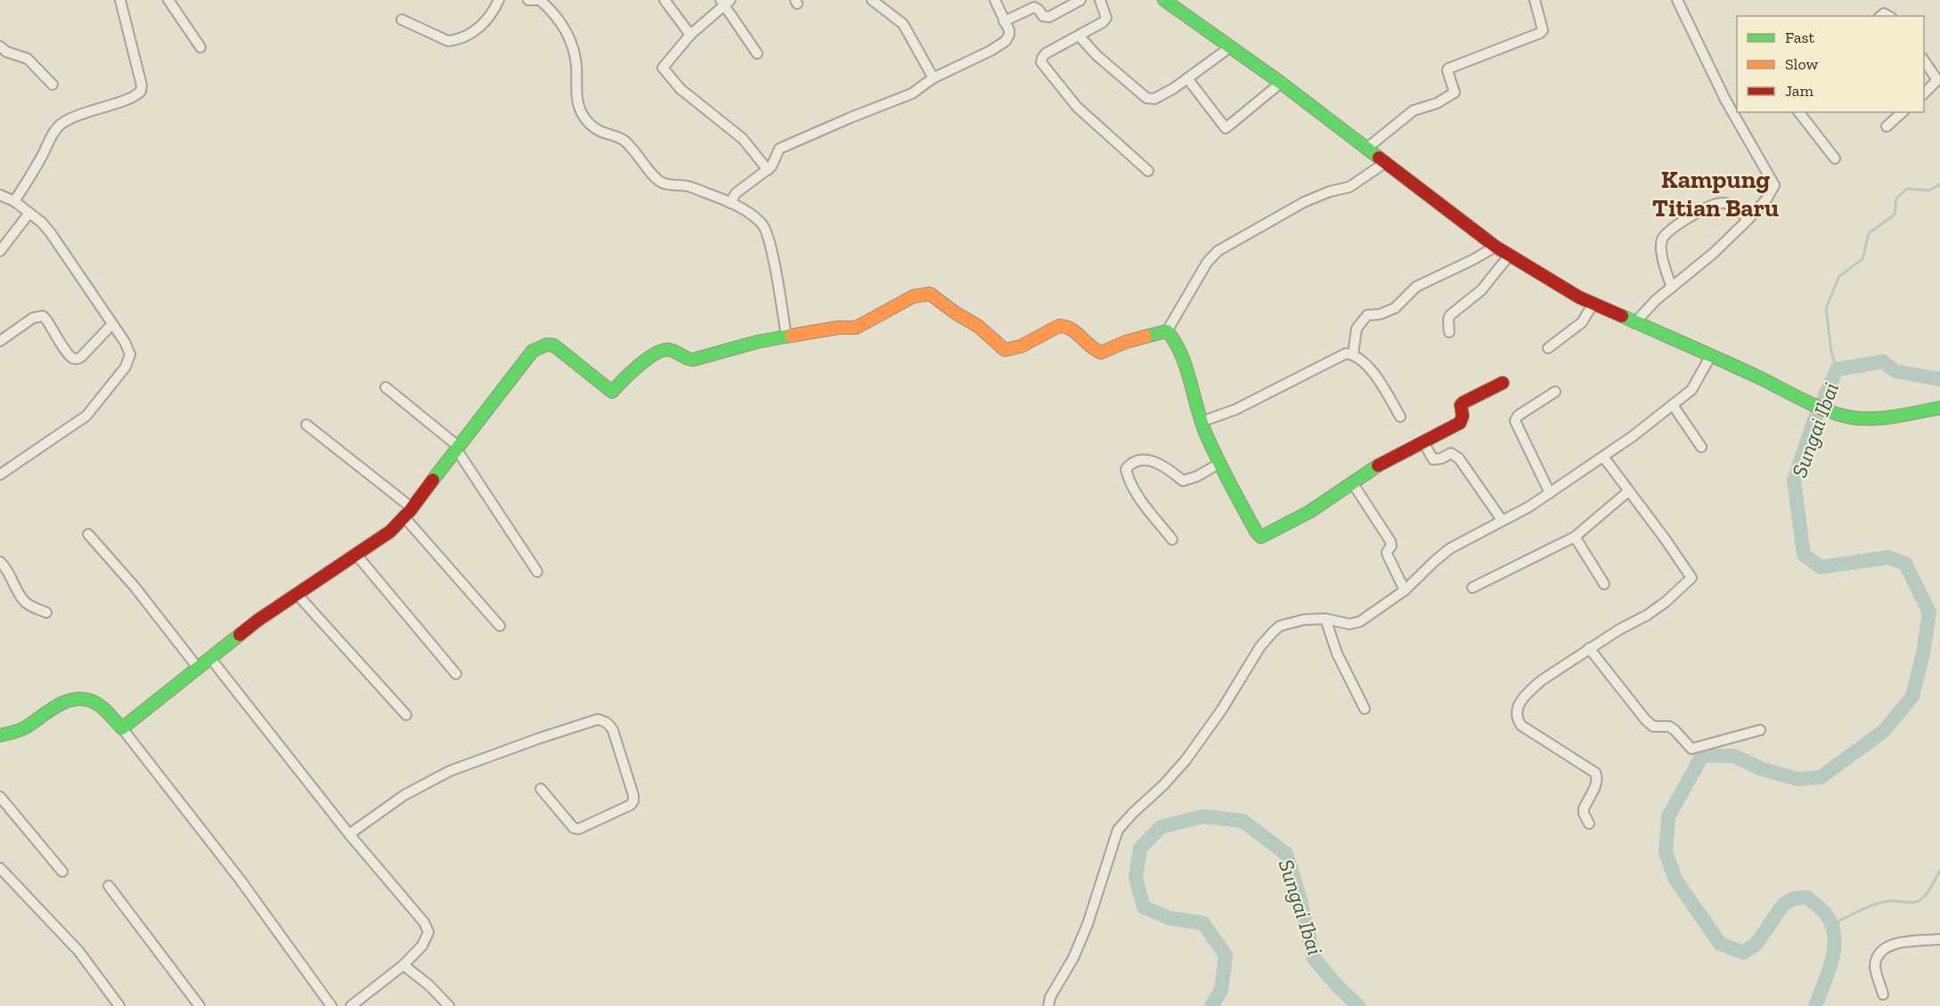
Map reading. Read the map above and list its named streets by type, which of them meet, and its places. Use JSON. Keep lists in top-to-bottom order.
{
  "districts": ["Kampung Titian Baru"],
  "water": ["Sungai Ibai"],
  "legend": ["Fast", "Slow", "Jam"]
}
